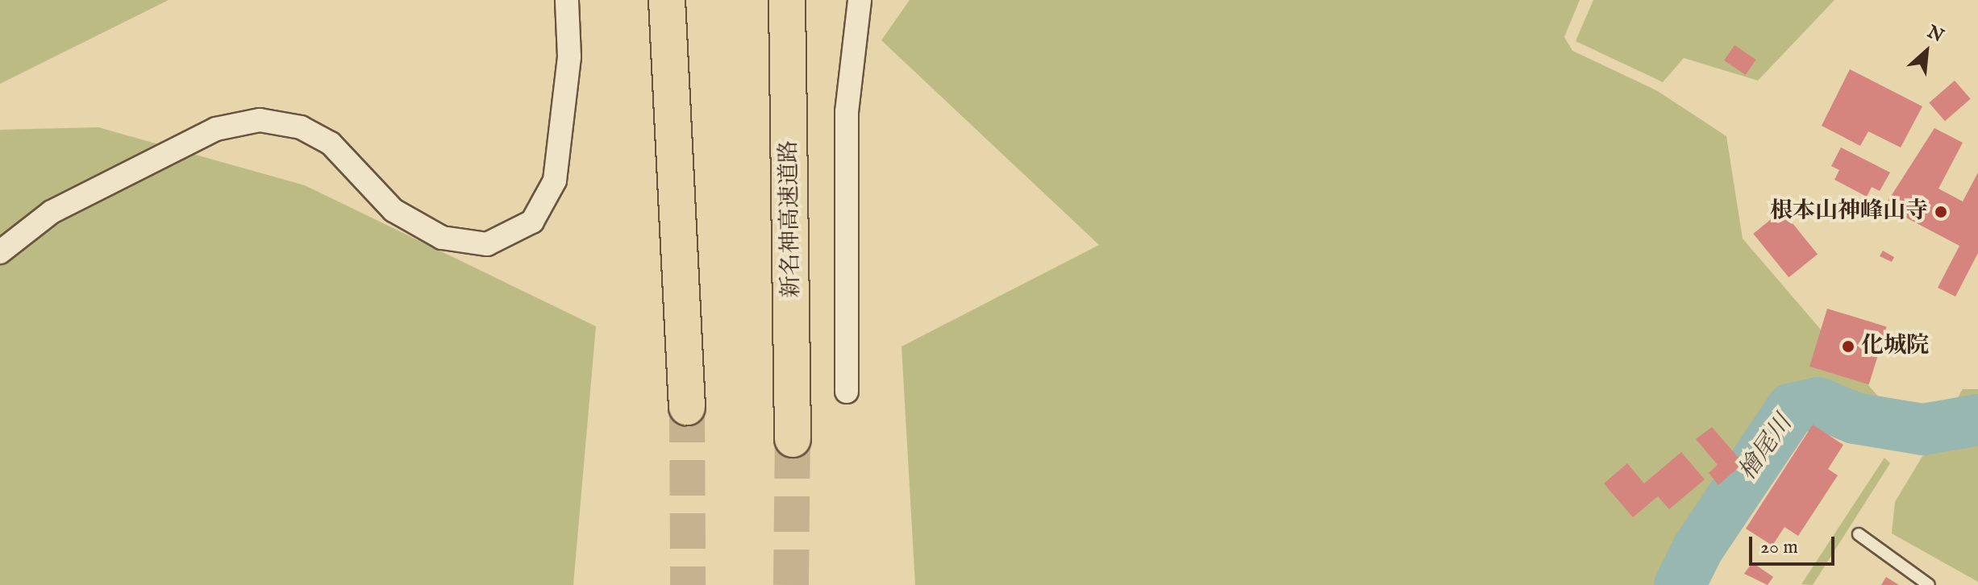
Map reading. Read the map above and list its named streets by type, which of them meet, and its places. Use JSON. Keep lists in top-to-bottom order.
{
  "streets": {
    "highway": ["新名神高速道路"]
  },
  "water": ["檜尾川"],
  "places": ["根本山神峰山寺", "化城院"],
  "scale_bar": "20 m",
  "north": "top right"
}
